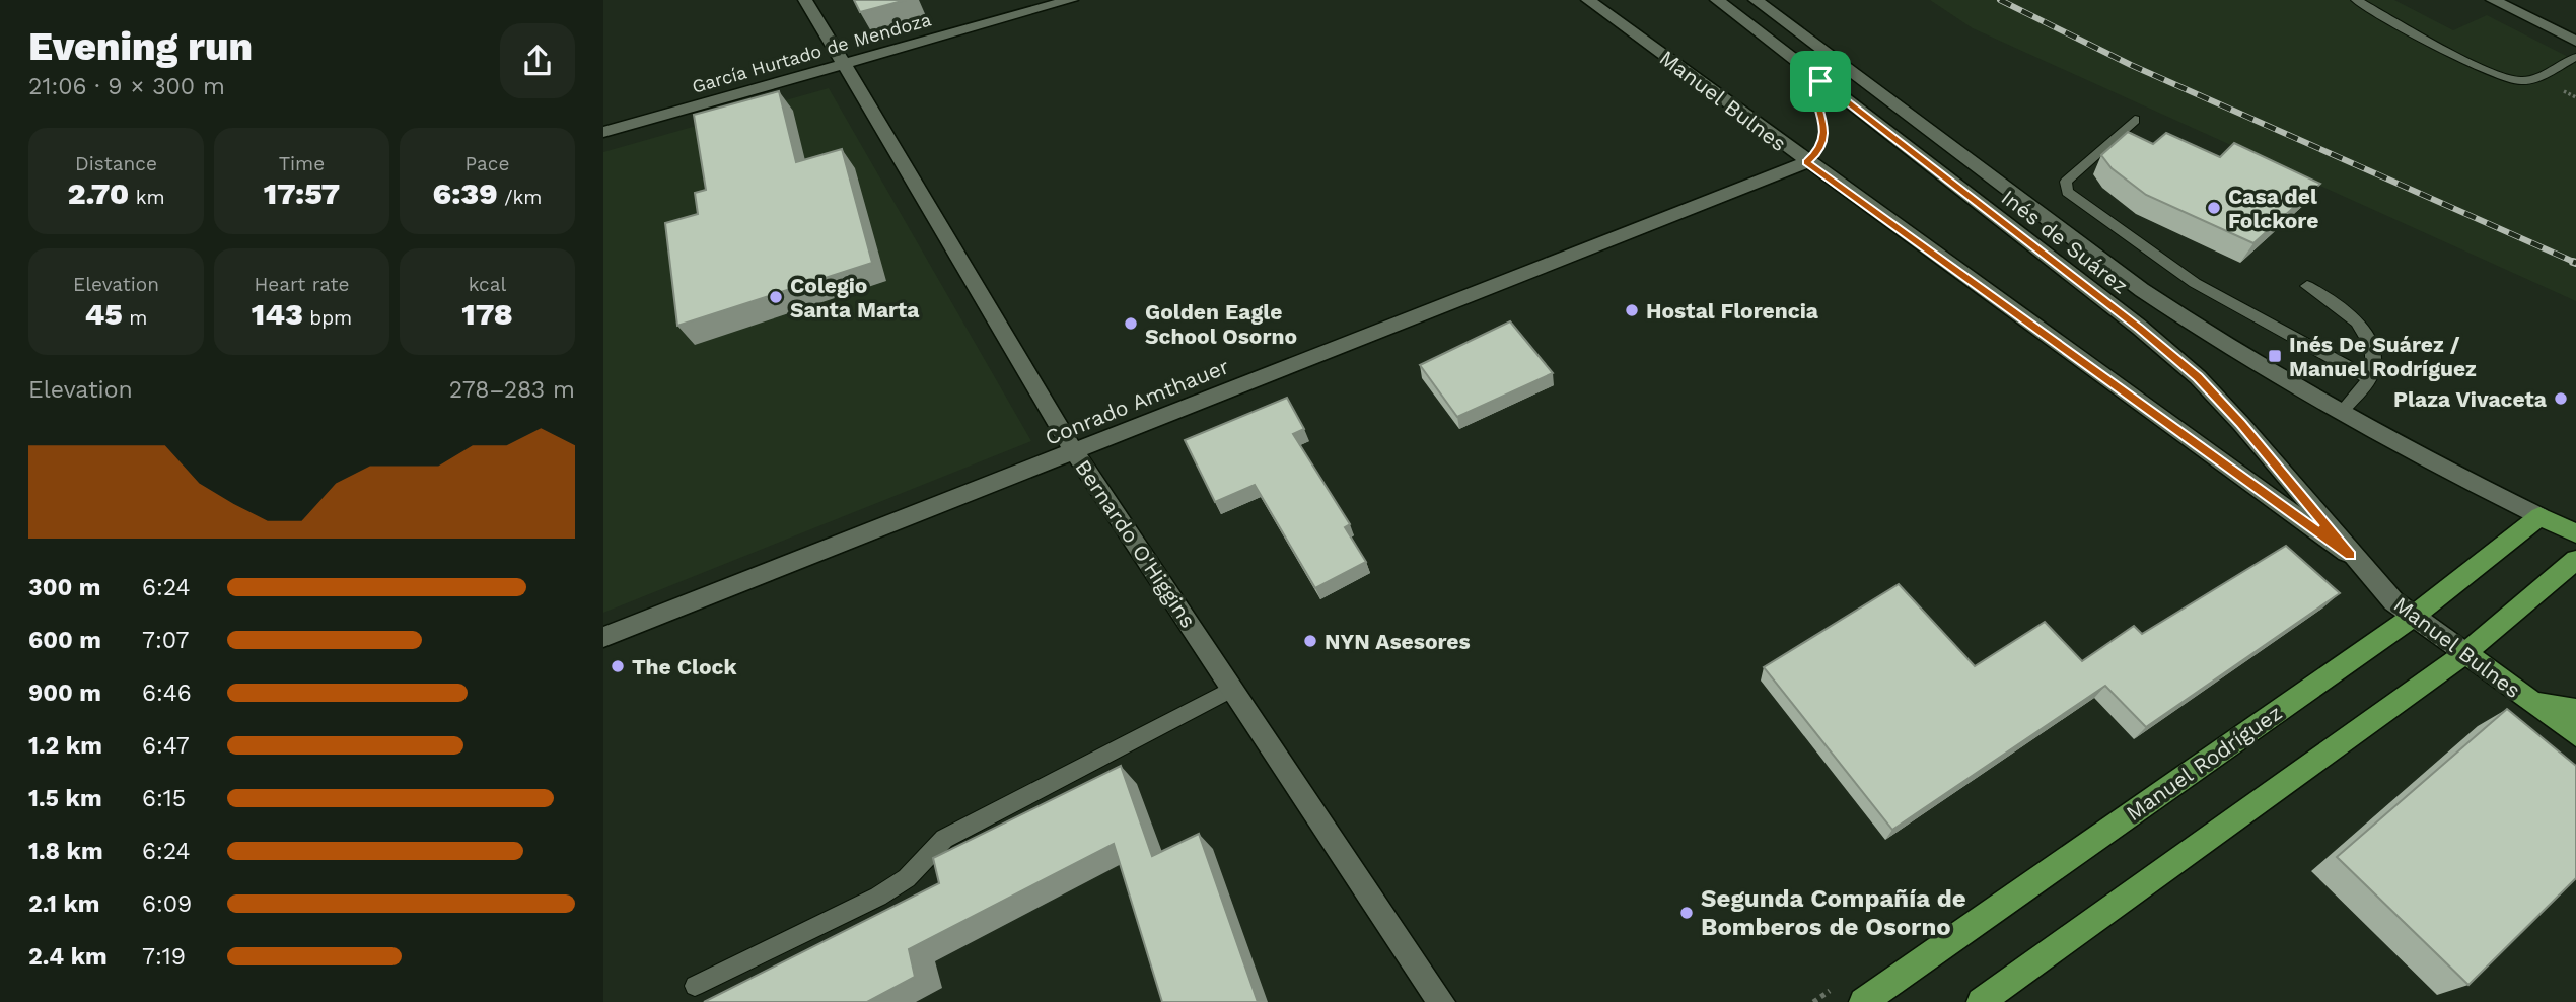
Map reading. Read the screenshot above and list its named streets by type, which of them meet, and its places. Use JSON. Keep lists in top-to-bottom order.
{
  "streets": {
    "main road": ["Manuel Bulnes", "Manuel Rodríguez"],
    "street": [
      "García Hurtado de Mendoza",
      "Inés de Suárez",
      "Conrado Amthauer",
      "Bernardo O'Higgins"
    ]
  },
  "crossings": [
    ["García Hurtado de Mendoza", "Bernardo O'Higgins"],
    ["Manuel Bulnes", "Inés de Suárez"],
    ["Manuel Bulnes", "Conrado Amthauer"],
    ["Manuel Bulnes", "Manuel Rodríguez"],
    ["Inés de Suárez", "Manuel Rodríguez"],
    ["Conrado Amthauer", "Bernardo O'Higgins"]
  ],
  "places": {
    "other": [
      "Casa del Folckore",
      "Colegio Santa Marta",
      "Hostal Florencia",
      "Golden Eagle School Osorno",
      "Plaza Vivaceta",
      "NYN Asesores",
      "The Clock",
      "Segunda Compañía de Bomberos de Osorno"
    ],
    "transit": ["Inés De Suárez / Manuel Rodríguez"]
  },
  "page": {
    "heading": ["Evening run", "21:06 · 9 × 300 m"],
    "stats": [
      ["Distance", "2.70 km"],
      ["Time", "17:57"],
      ["Pace", "6:39 /km"],
      ["Elevation", "45 m"],
      ["Heart rate", "143 bpm"],
      ["kcal", "178"]
    ],
    "chart": ["Elevation", "278–283 m"],
    "list": [
      {
        "name": "300 m",
        "note": "6:24"
      },
      {
        "name": "600 m",
        "note": "7:07"
      },
      {
        "name": "900 m",
        "note": "6:46"
      },
      {
        "name": "1.2 km",
        "note": "6:47"
      },
      {
        "name": "1.5 km",
        "note": "6:15"
      },
      {
        "name": "1.8 km",
        "note": "6:24"
      },
      {
        "name": "2.1 km",
        "note": "6:09"
      },
      {
        "name": "2.4 km",
        "note": "7:19"
      }
    ]
  }
}
